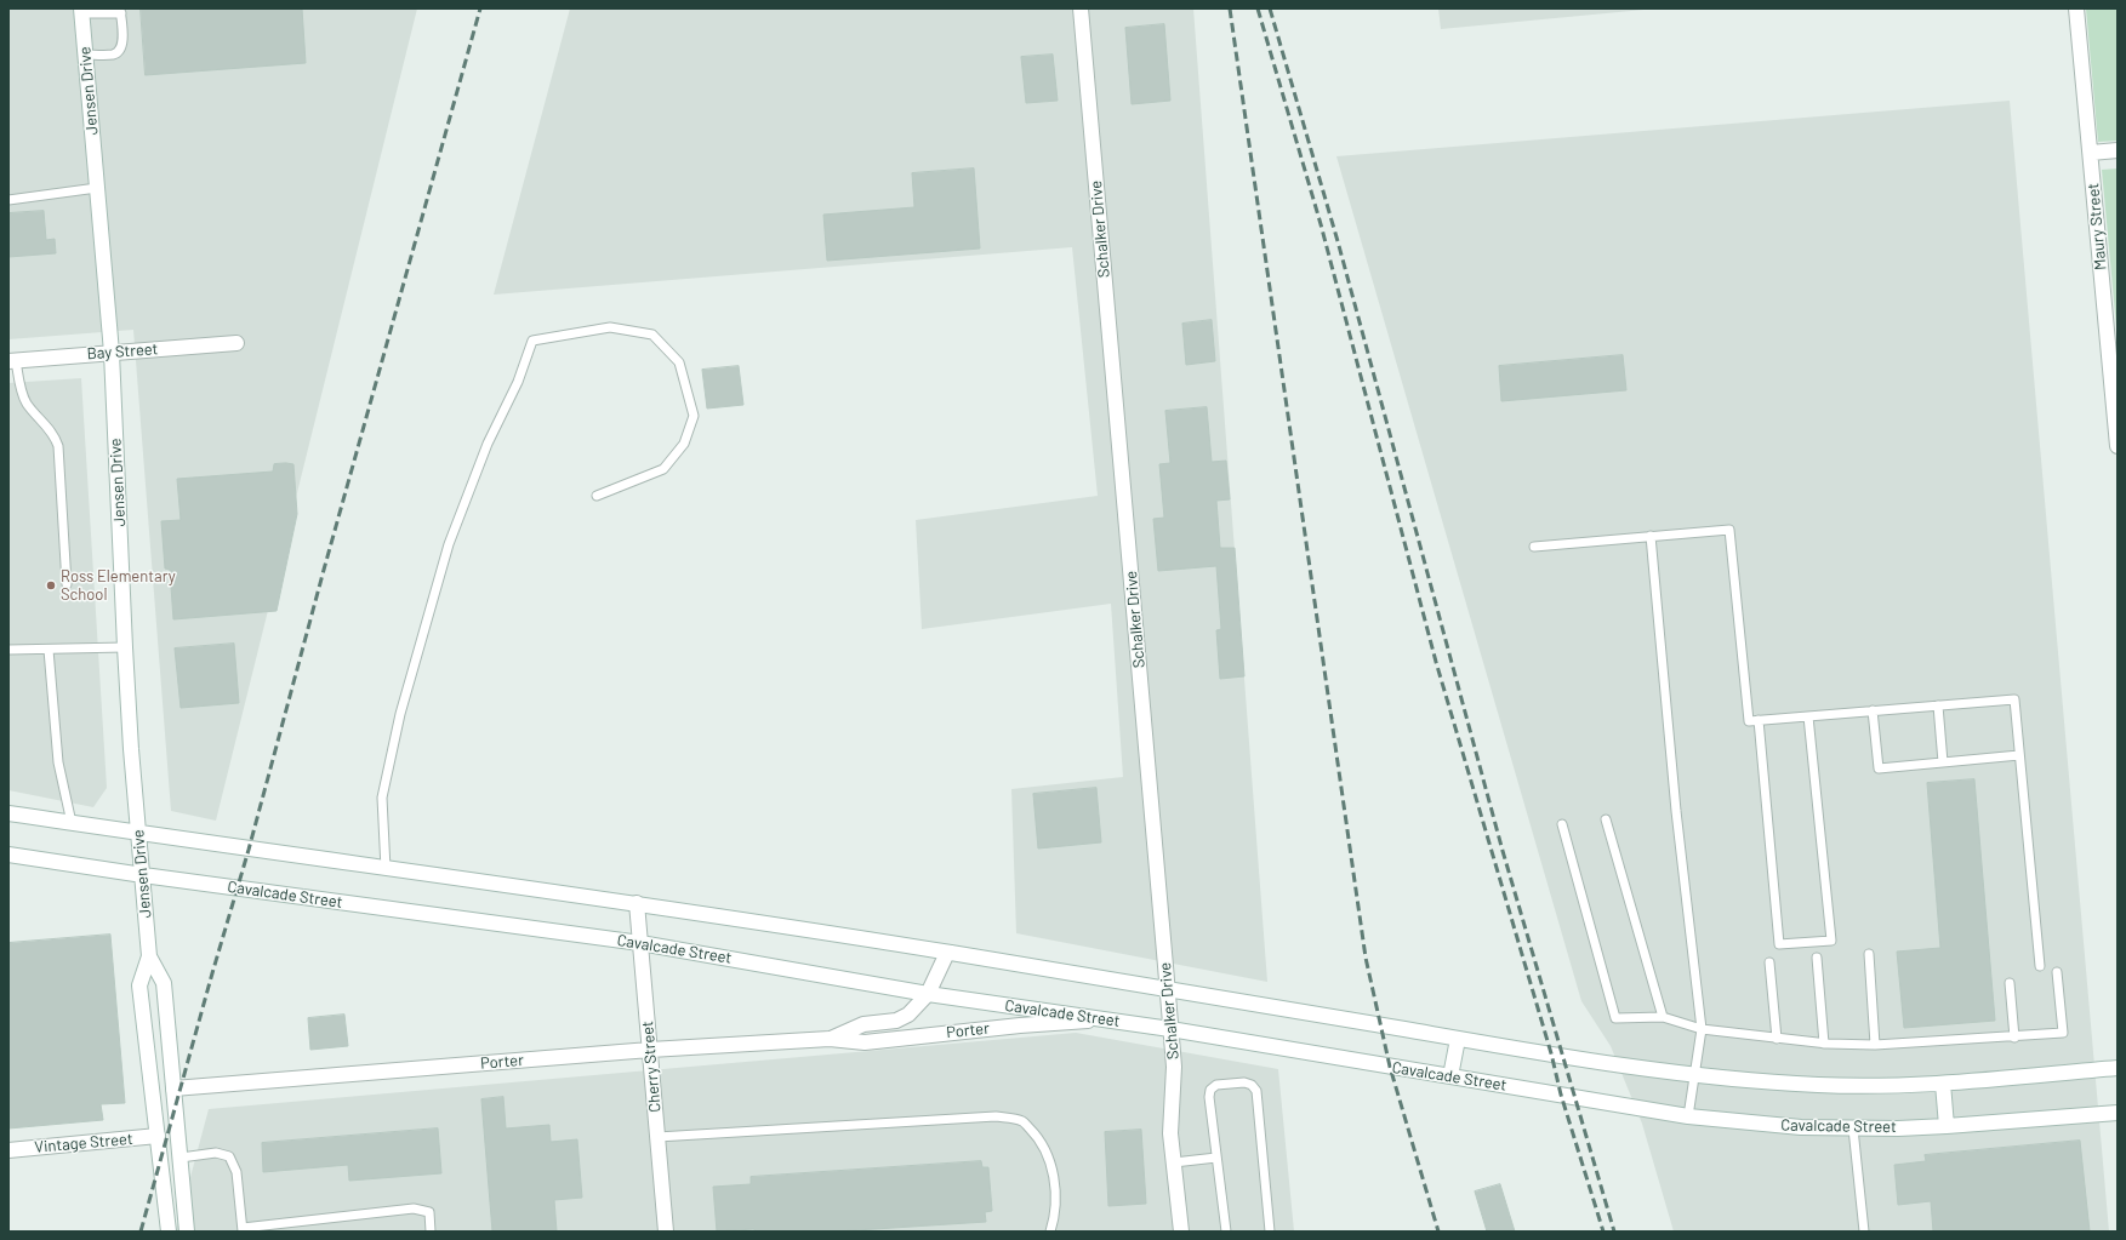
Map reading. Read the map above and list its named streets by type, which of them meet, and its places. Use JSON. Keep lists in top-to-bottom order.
{
  "streets": {
    "main road": [
      "Jensen Drive",
      "Maury Street",
      "Schalker Drive",
      "Bay Street",
      "Cavalcade Street",
      "Porter",
      "Cherry Street",
      "Vintage Street"
    ]
  },
  "crossings": [
    ["Jensen Drive", "Bay Street"],
    ["Jensen Drive", "Cavalcade Street"],
    ["Jensen Drive", "Porter"],
    ["Jensen Drive", "Vintage Street"],
    ["Schalker Drive", "Cavalcade Street"],
    ["Cavalcade Street", "Porter"],
    ["Cavalcade Street", "Cherry Street"],
    ["Porter", "Cherry Street"]
  ],
  "places": ["Ross Elementary School"]
}
